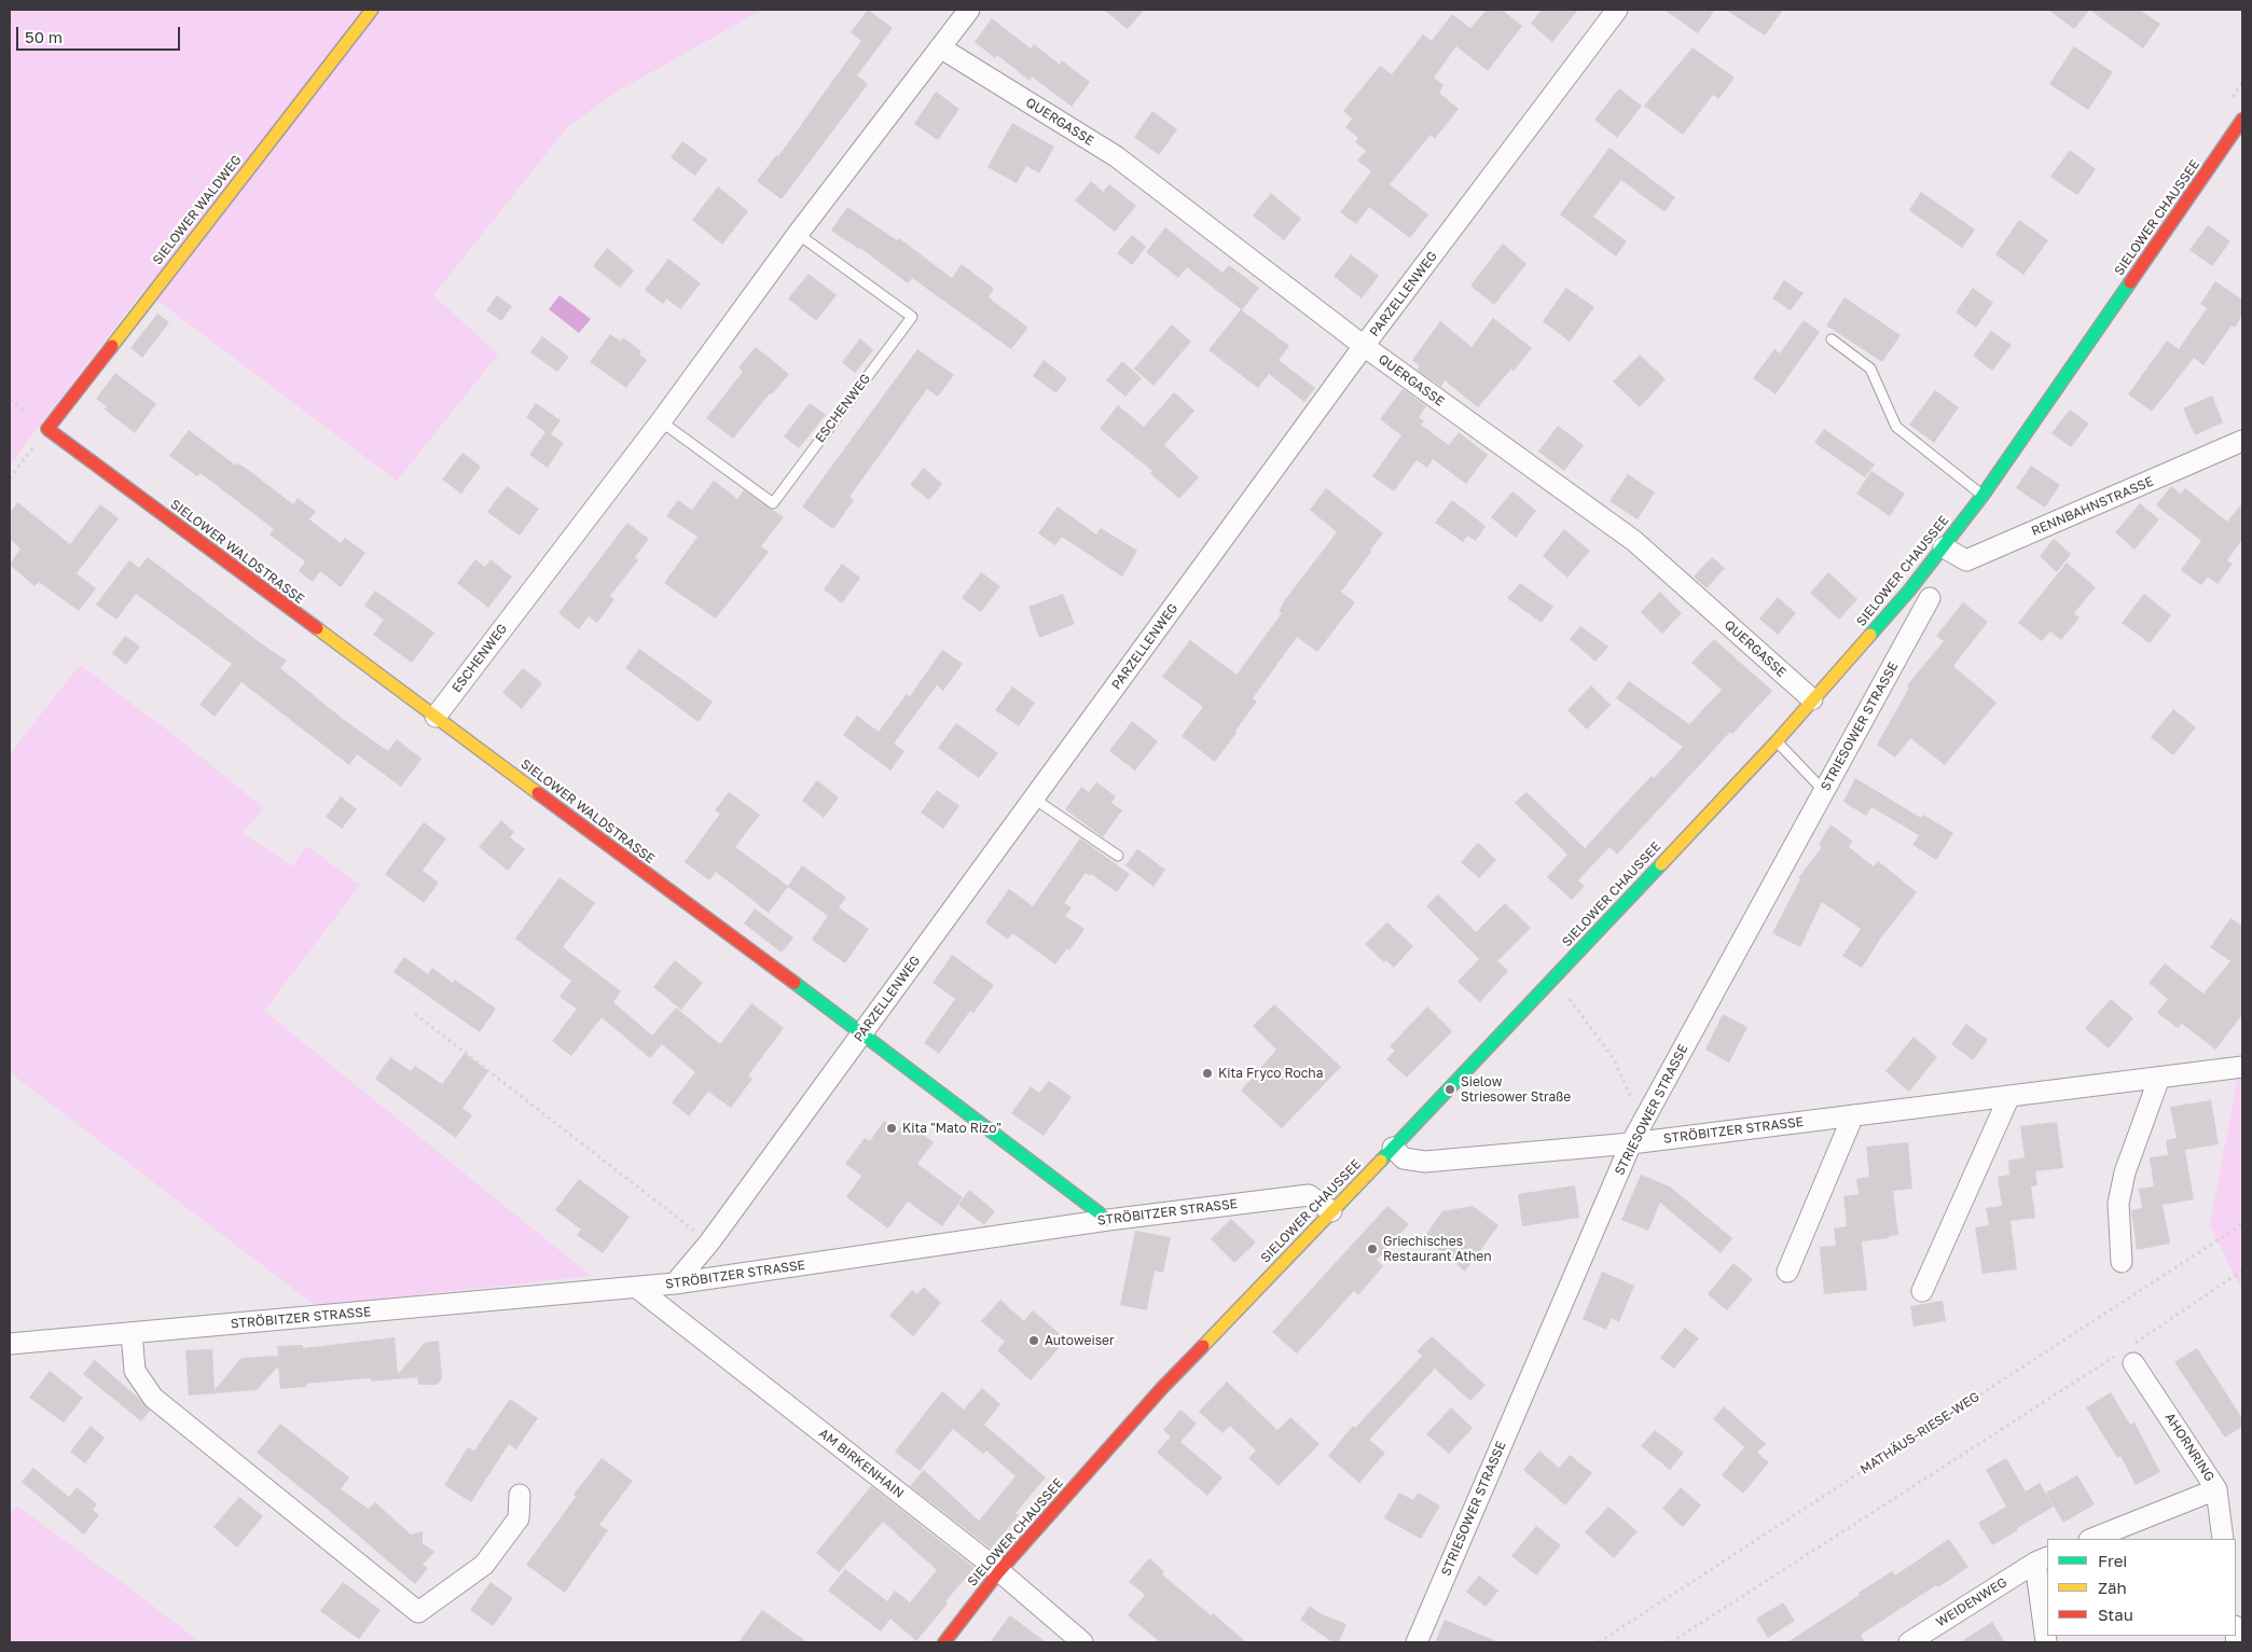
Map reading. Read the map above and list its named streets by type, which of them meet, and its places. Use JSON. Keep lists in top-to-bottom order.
{
  "streets": {
    "main road": ["SIELOWER WALDWEG", "SIELOWER CHAUSSEE", "SIELOWER WALDSTRASSE"],
    "street": [
      "QUERGASSE",
      "PARZELLENWEG",
      "ESCHENWEG",
      "RENNBAHNSTRASSE",
      "STRIESOWER STRASSE",
      "STRÖBITZER STRASSE",
      "AHORNRING",
      "AM BIRKENHAIN",
      "WEIDENWEG"
    ],
    "path": ["MATHÄUS-RIESE-WEG"]
  },
  "crossings": [
    ["QUERGASSE", "SIELOWER CHAUSSEE"],
    ["QUERGASSE", "PARZELLENWEG"],
    ["QUERGASSE", "ESCHENWEG"],
    ["SIELOWER WALDWEG", "SIELOWER WALDSTRASSE"],
    ["SIELOWER CHAUSSEE", "RENNBAHNSTRASSE"],
    ["SIELOWER CHAUSSEE", "STRÖBITZER STRASSE"],
    ["SIELOWER CHAUSSEE", "AM BIRKENHAIN"],
    ["PARZELLENWEG", "SIELOWER WALDSTRASSE"],
    ["PARZELLENWEG", "STRÖBITZER STRASSE"],
    ["ESCHENWEG", "SIELOWER WALDSTRASSE"],
    ["SIELOWER WALDSTRASSE", "STRÖBITZER STRASSE"],
    ["STRIESOWER STRASSE", "STRÖBITZER STRASSE"],
    ["STRÖBITZER STRASSE", "AM BIRKENHAIN"]
  ],
  "places": [
    "Kita Fryco Rocha",
    "Sielow Striesower Straße",
    "Kita \"Mato Rizo\"",
    "Griechisches Restaurant Athen",
    "Autoweiser"
  ],
  "legend": ["Frei", "Zäh", "Stau"],
  "scale_bar": "50 m"
}
